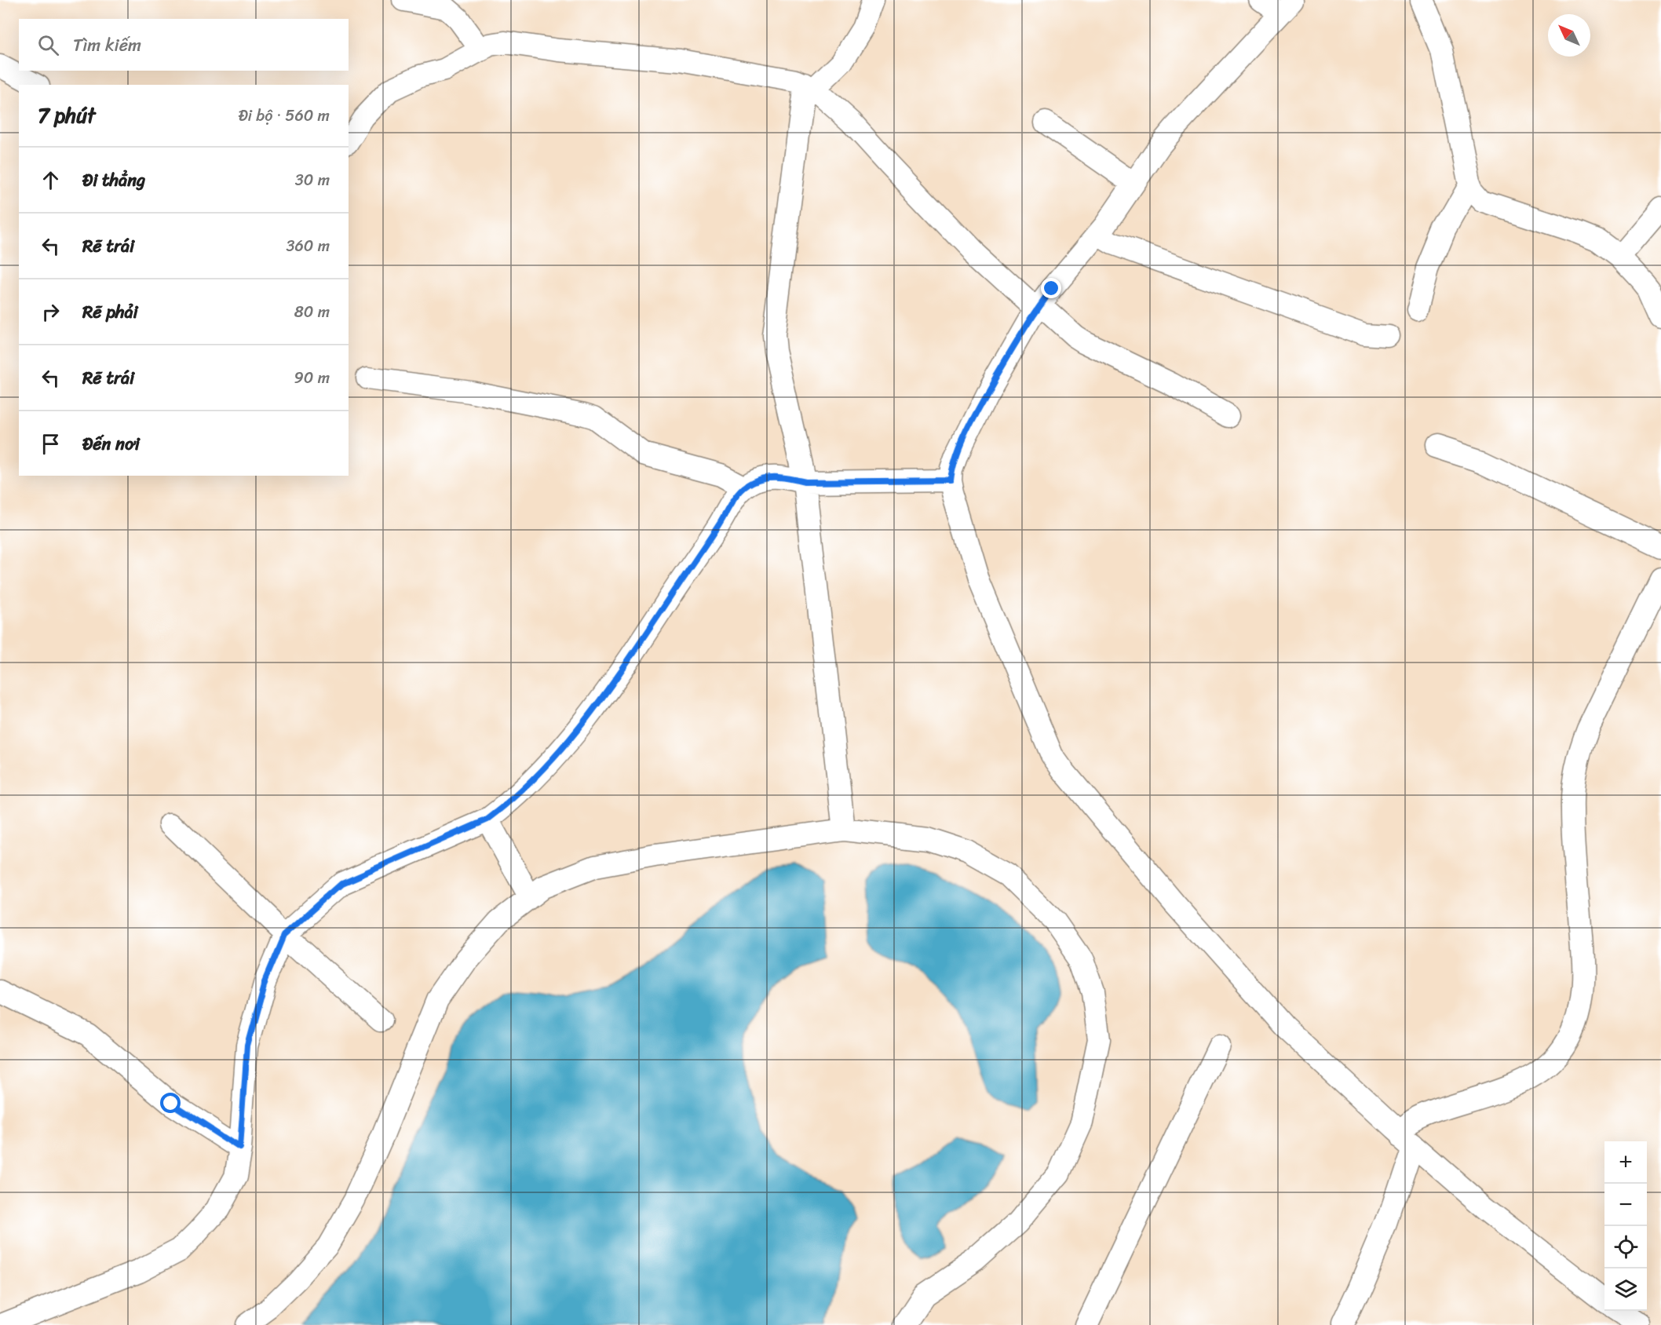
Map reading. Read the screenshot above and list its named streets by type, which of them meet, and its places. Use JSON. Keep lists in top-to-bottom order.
{
  "north": "top left",
  "page": {
    "search": "Tìm kiếm",
    "heading": ["7 phút", "Đi bộ · 560 m"],
    "list": [
      ["Đi thẳng", "30 m"],
      ["Rẽ trái", "360 m"],
      ["Rẽ phải", "80 m"],
      ["Rẽ trái", "90 m"],
      "Đến nơi"
    ],
    "map_buttons": ["+", "−"]
  }
}
